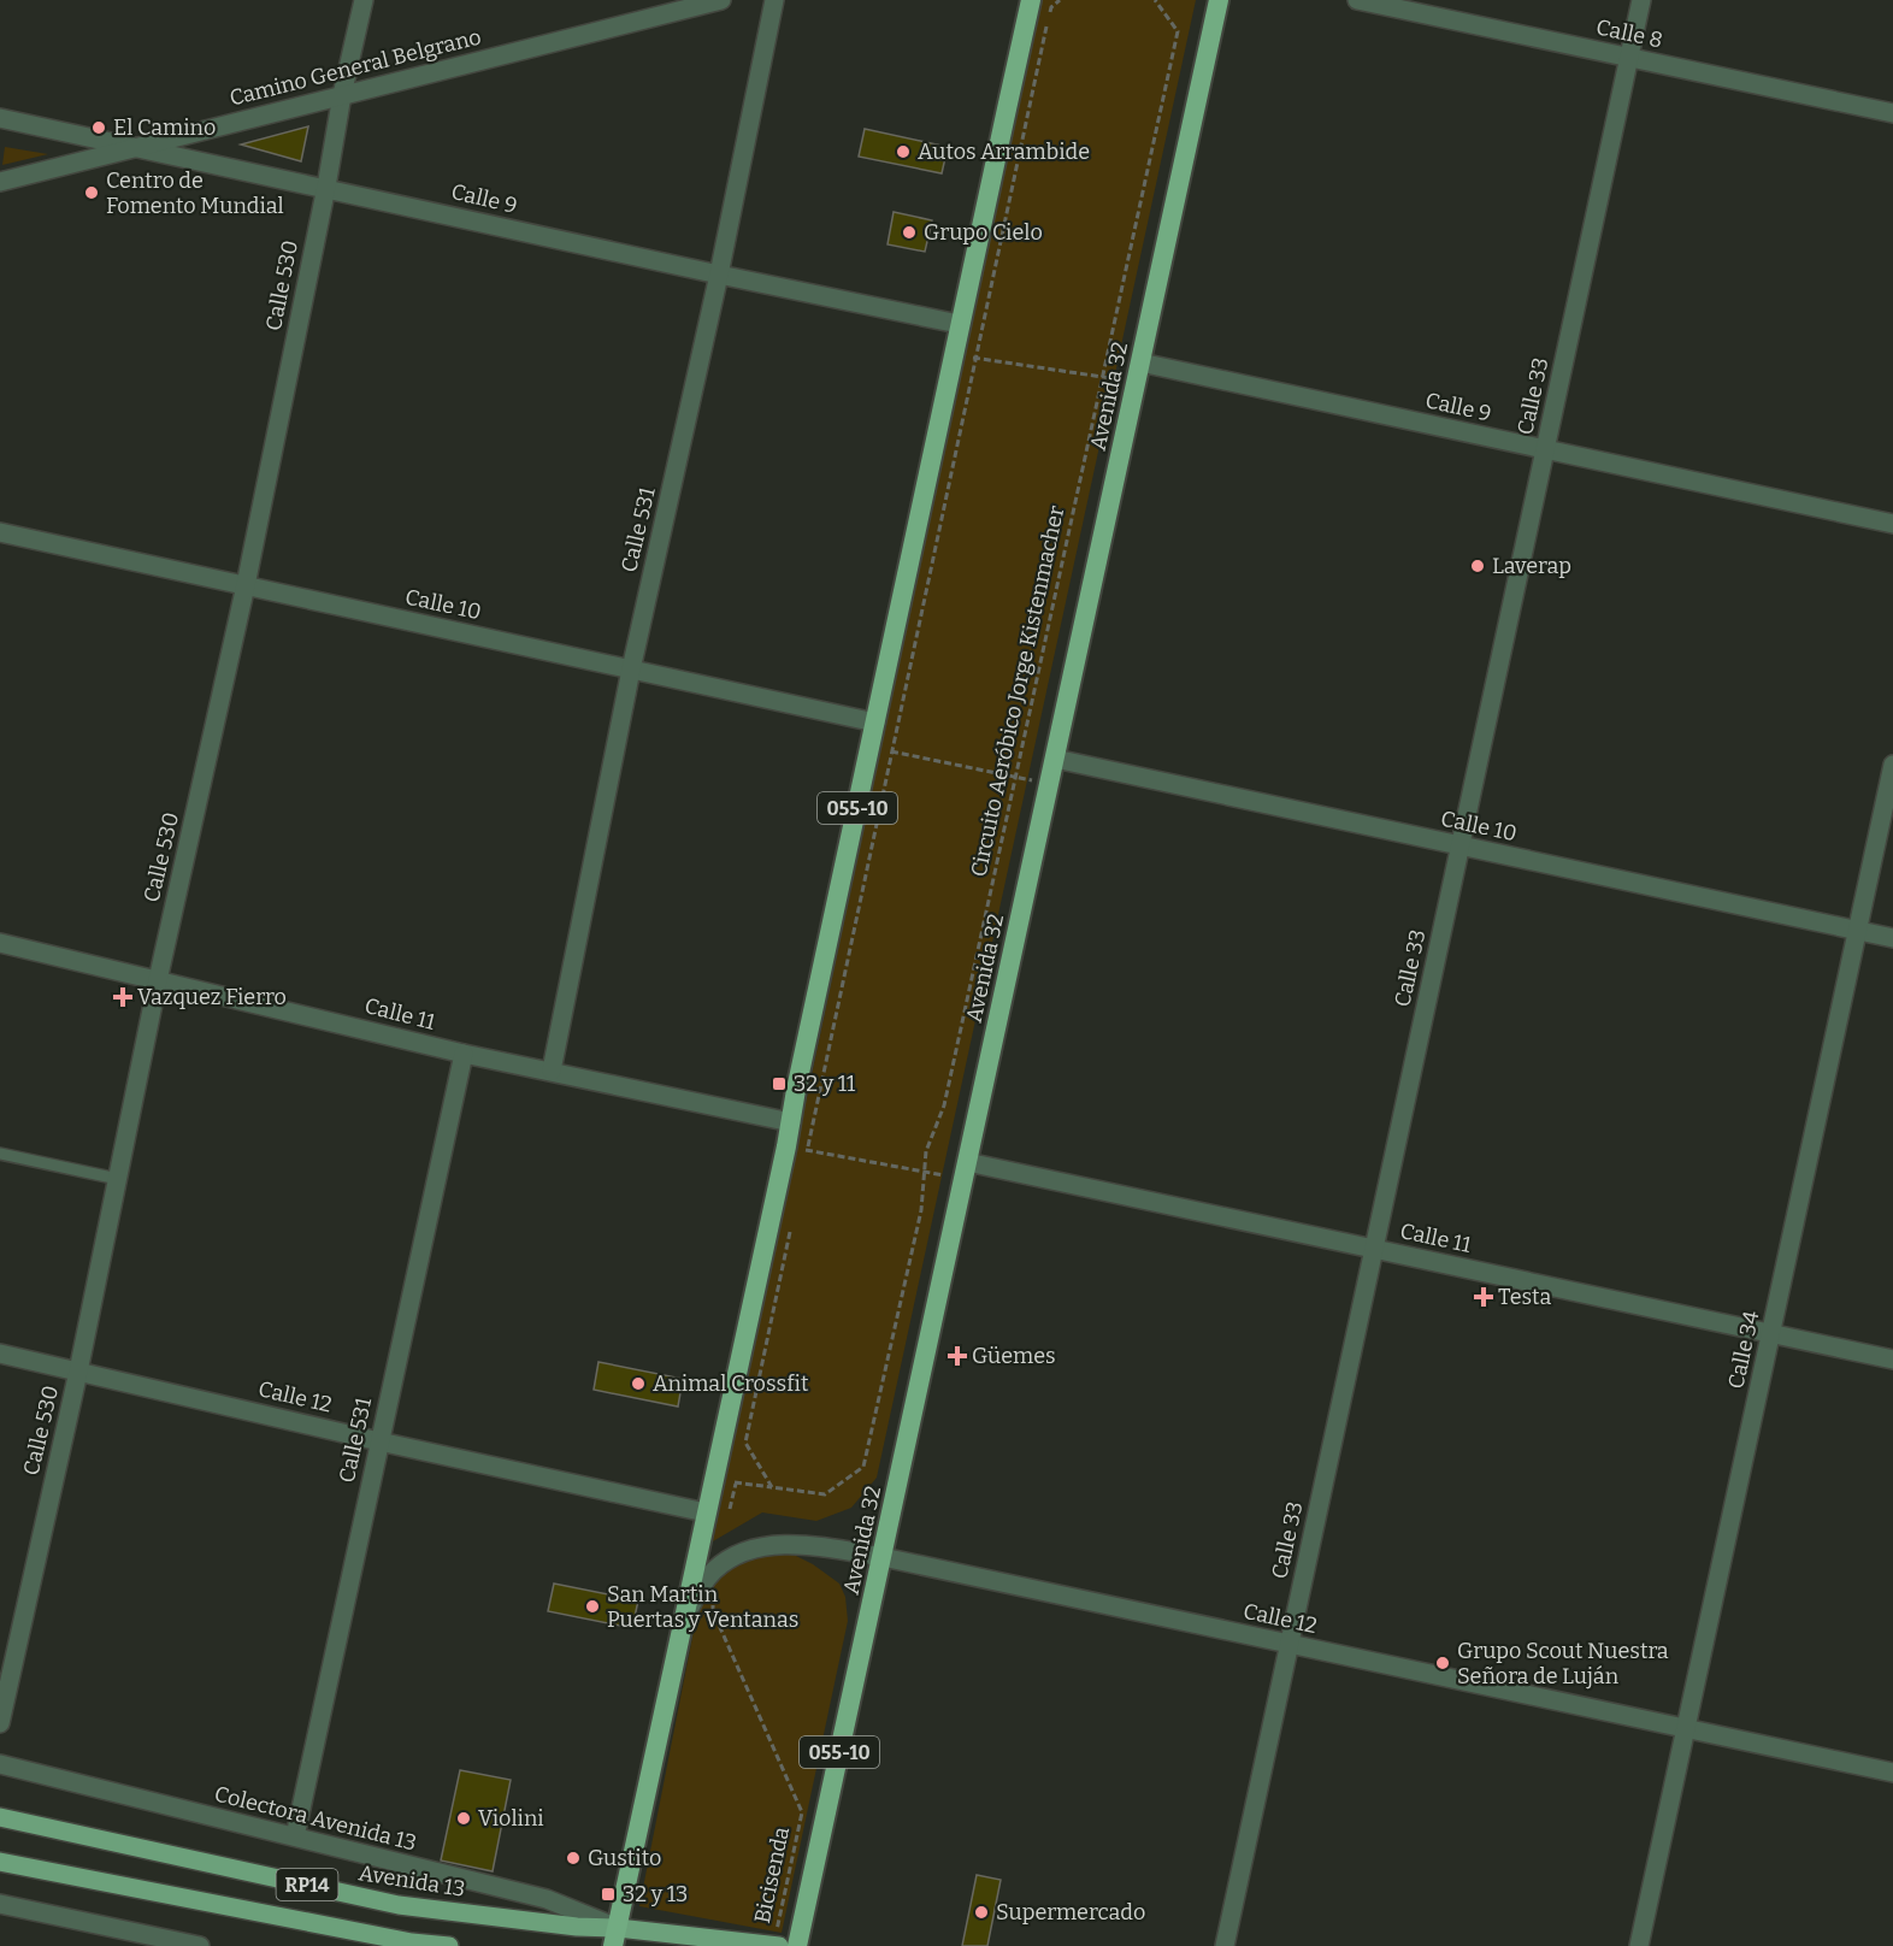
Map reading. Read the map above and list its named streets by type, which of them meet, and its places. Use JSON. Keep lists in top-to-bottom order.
{
  "streets": {
    "highway": ["Avenida 32", "055-10"],
    "main road": ["Avenida 13", "RP14"],
    "street": [
      "Calle 8",
      "Camino General Belgrano",
      "Calle 9",
      "Calle 530",
      "Calle 33",
      "Calle 531",
      "Calle 10",
      "Calle 11",
      "Calle 34",
      "Calle 12",
      "Colectora Avenida 13"
    ],
    "path": ["Circuito Aeróbico Jorge Kistenmacher", "Bicisenda"]
  },
  "crossings": [
    ["Calle 8", "Calle 33"],
    ["Camino General Belgrano", "Calle 9"],
    ["Camino General Belgrano", "Calle 530"],
    ["Calle 9", "Calle 530"],
    ["Calle 9", "Avenida 32"],
    ["Calle 9", "Calle 33"],
    ["Calle 9", "Calle 531"],
    ["Calle 9", "055-10"],
    ["Calle 530", "Calle 10"],
    ["Calle 530", "Calle 11"],
    ["Calle 530", "Calle 12"],
    ["Avenida 32", "Calle 10"],
    ["Avenida 32", "Calle 11"],
    ["Avenida 32", "Calle 12"],
    ["Calle 33", "Calle 10"],
    ["Calle 33", "Calle 11"],
    ["Calle 33", "Calle 12"],
    ["Calle 531", "Calle 10"],
    ["Calle 531", "Calle 11"],
    ["Calle 531", "Calle 12"],
    ["Calle 531", "Colectora Avenida 13"],
    ["Calle 10", "055-10"],
    ["Calle 10", "Calle 34"],
    ["Circuito Aeróbico Jorge Kistenmacher", "055-10"],
    ["055-10", "Calle 11"],
    ["055-10", "Calle 12"],
    ["055-10", "Colectora Avenida 13"],
    ["055-10", "Avenida 13"],
    ["Calle 11", "Calle 34"],
    ["Calle 34", "Calle 12"],
    ["Calle 12", "Bicisenda"],
    ["Colectora Avenida 13", "Avenida 13"],
    ["Bicisenda", "Avenida 13"]
  ],
  "places": {
    "other": [
      "El Camino",
      "Autos Arrambide",
      "Centro de Fomento Mundial",
      "Grupo Cielo",
      "Laverap",
      "Animal Crossfit",
      "San Martin Puertas y Ventanas",
      "Grupo Scout Nuestra Señora de Luján",
      "Violini",
      "Gustito",
      "Supermercado"
    ],
    "health": ["Vazquez Fierro", "Testa", "Güemes"],
    "transit": ["32 y 11", "32 y 13"]
  }
}
